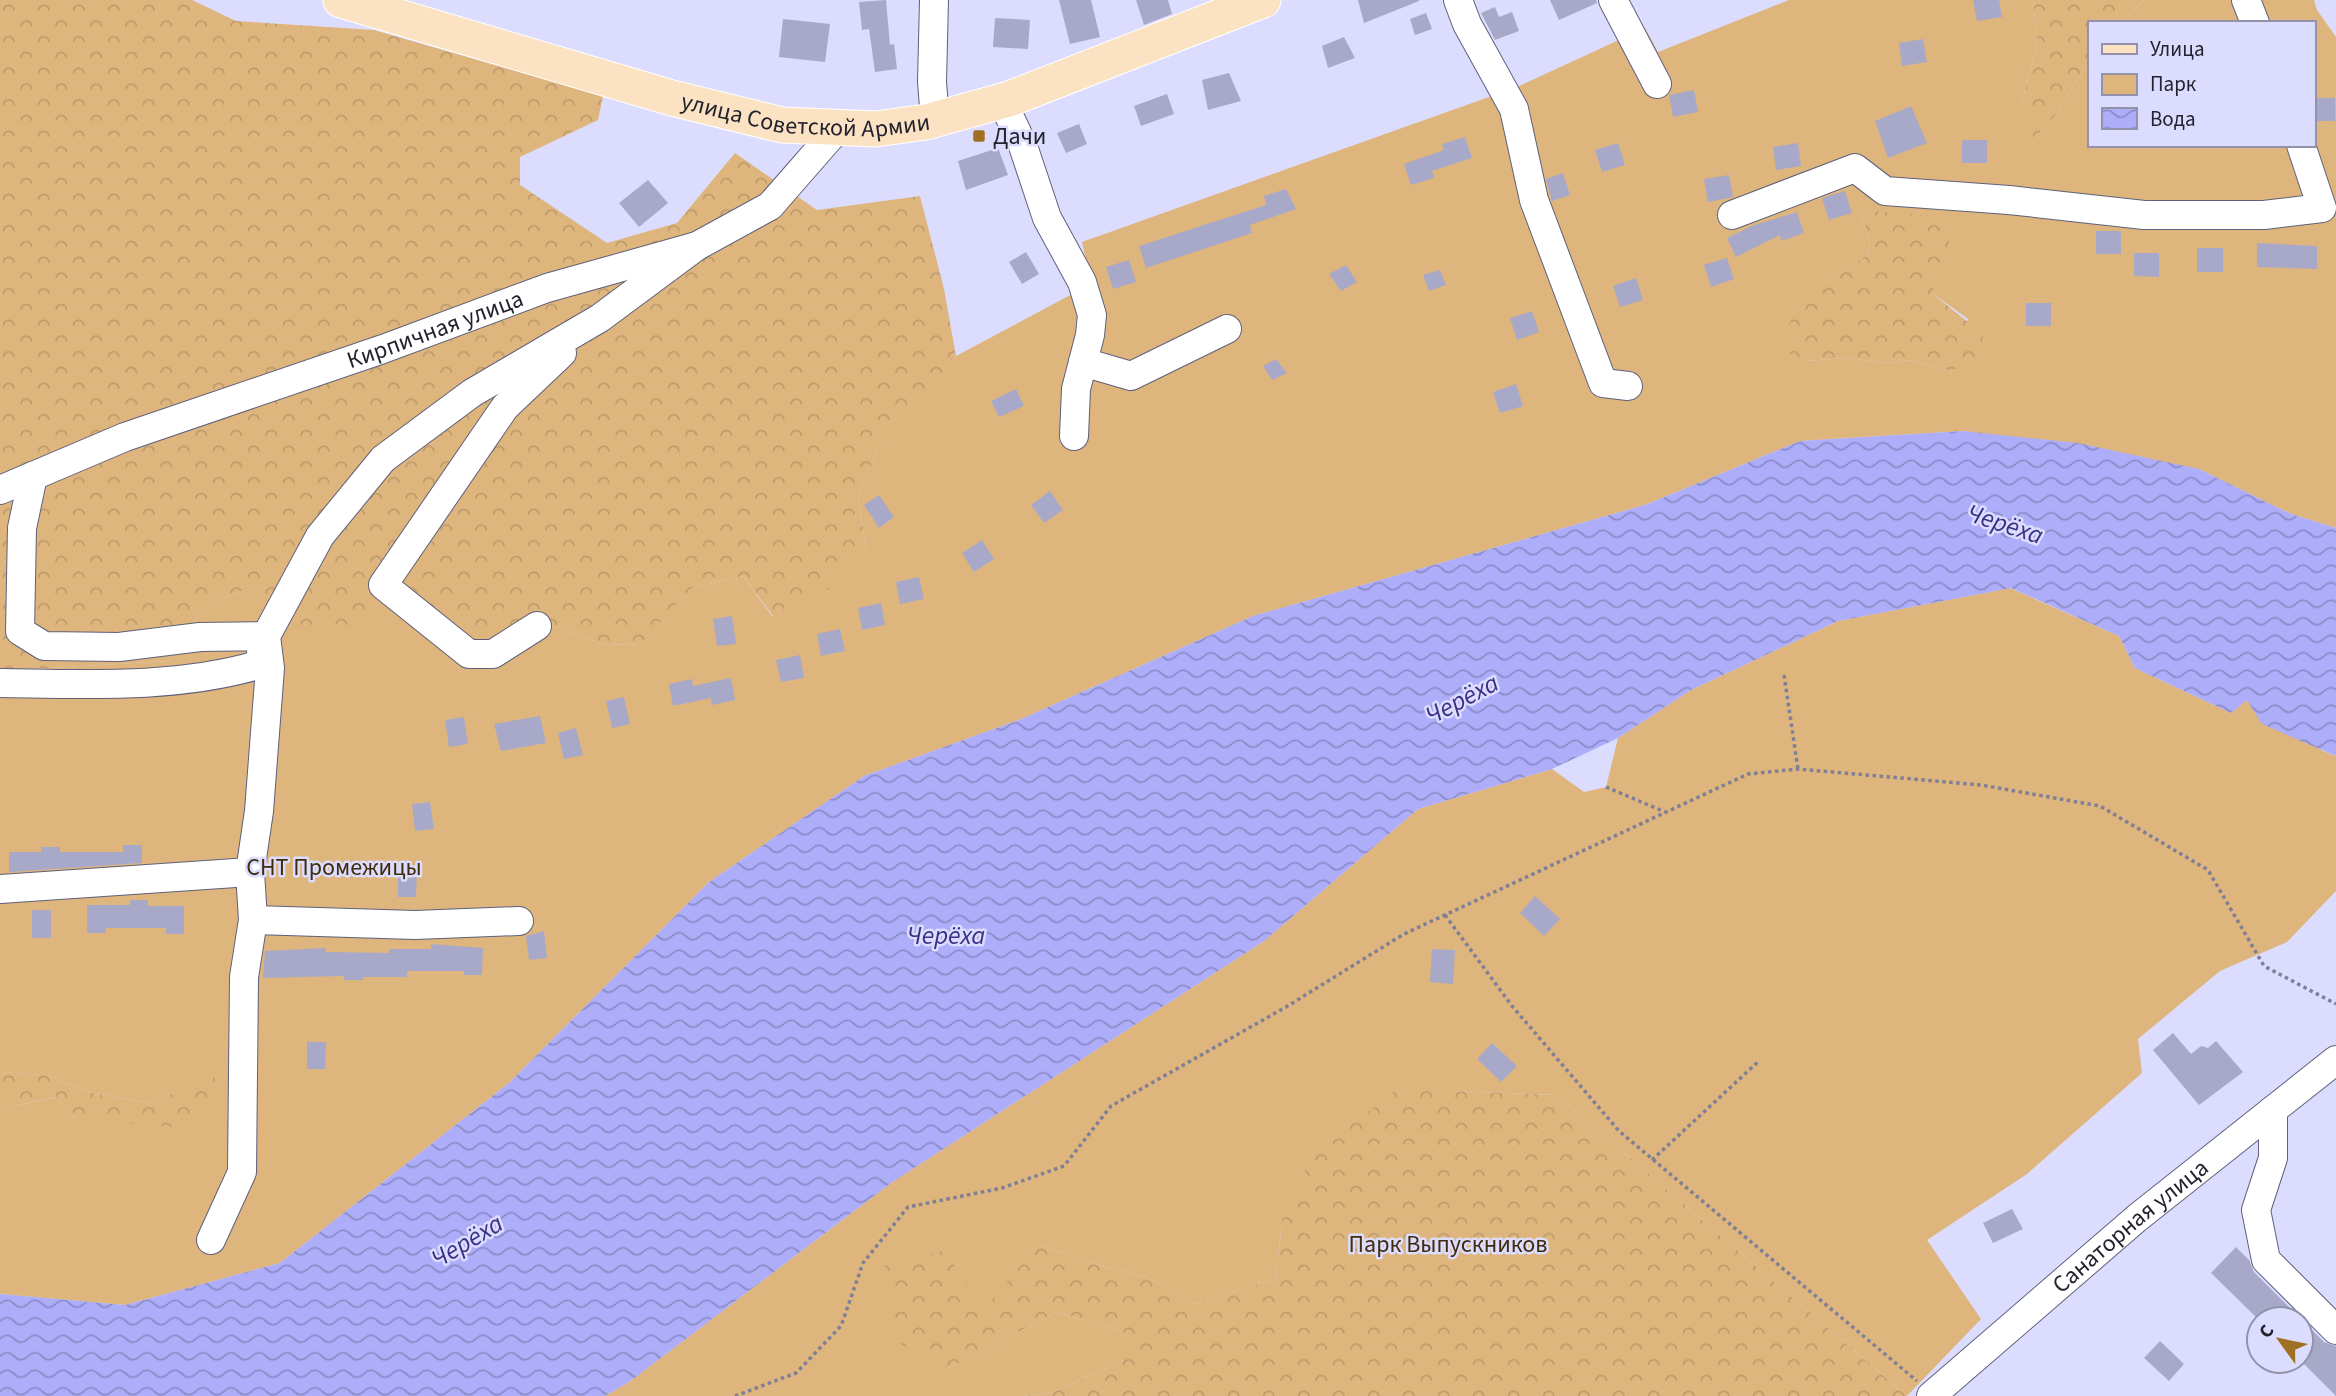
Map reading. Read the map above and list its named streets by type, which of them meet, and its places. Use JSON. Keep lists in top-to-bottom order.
{
  "streets": {
    "main road": ["улица Советской Армии"],
    "street": ["Кирпичная улица", "Санаторная улица"]
  },
  "crossings": [
    ["улица Советской Армии", "Кирпичная улица"]
  ],
  "water": ["Черёха"],
  "parks": ["СНТ Промежицы", "Парк Выпускников"],
  "places": {
    "transit": ["Дачи"]
  },
  "legend": ["Улица", "Парк", "Вода"],
  "north": "top left"
}
